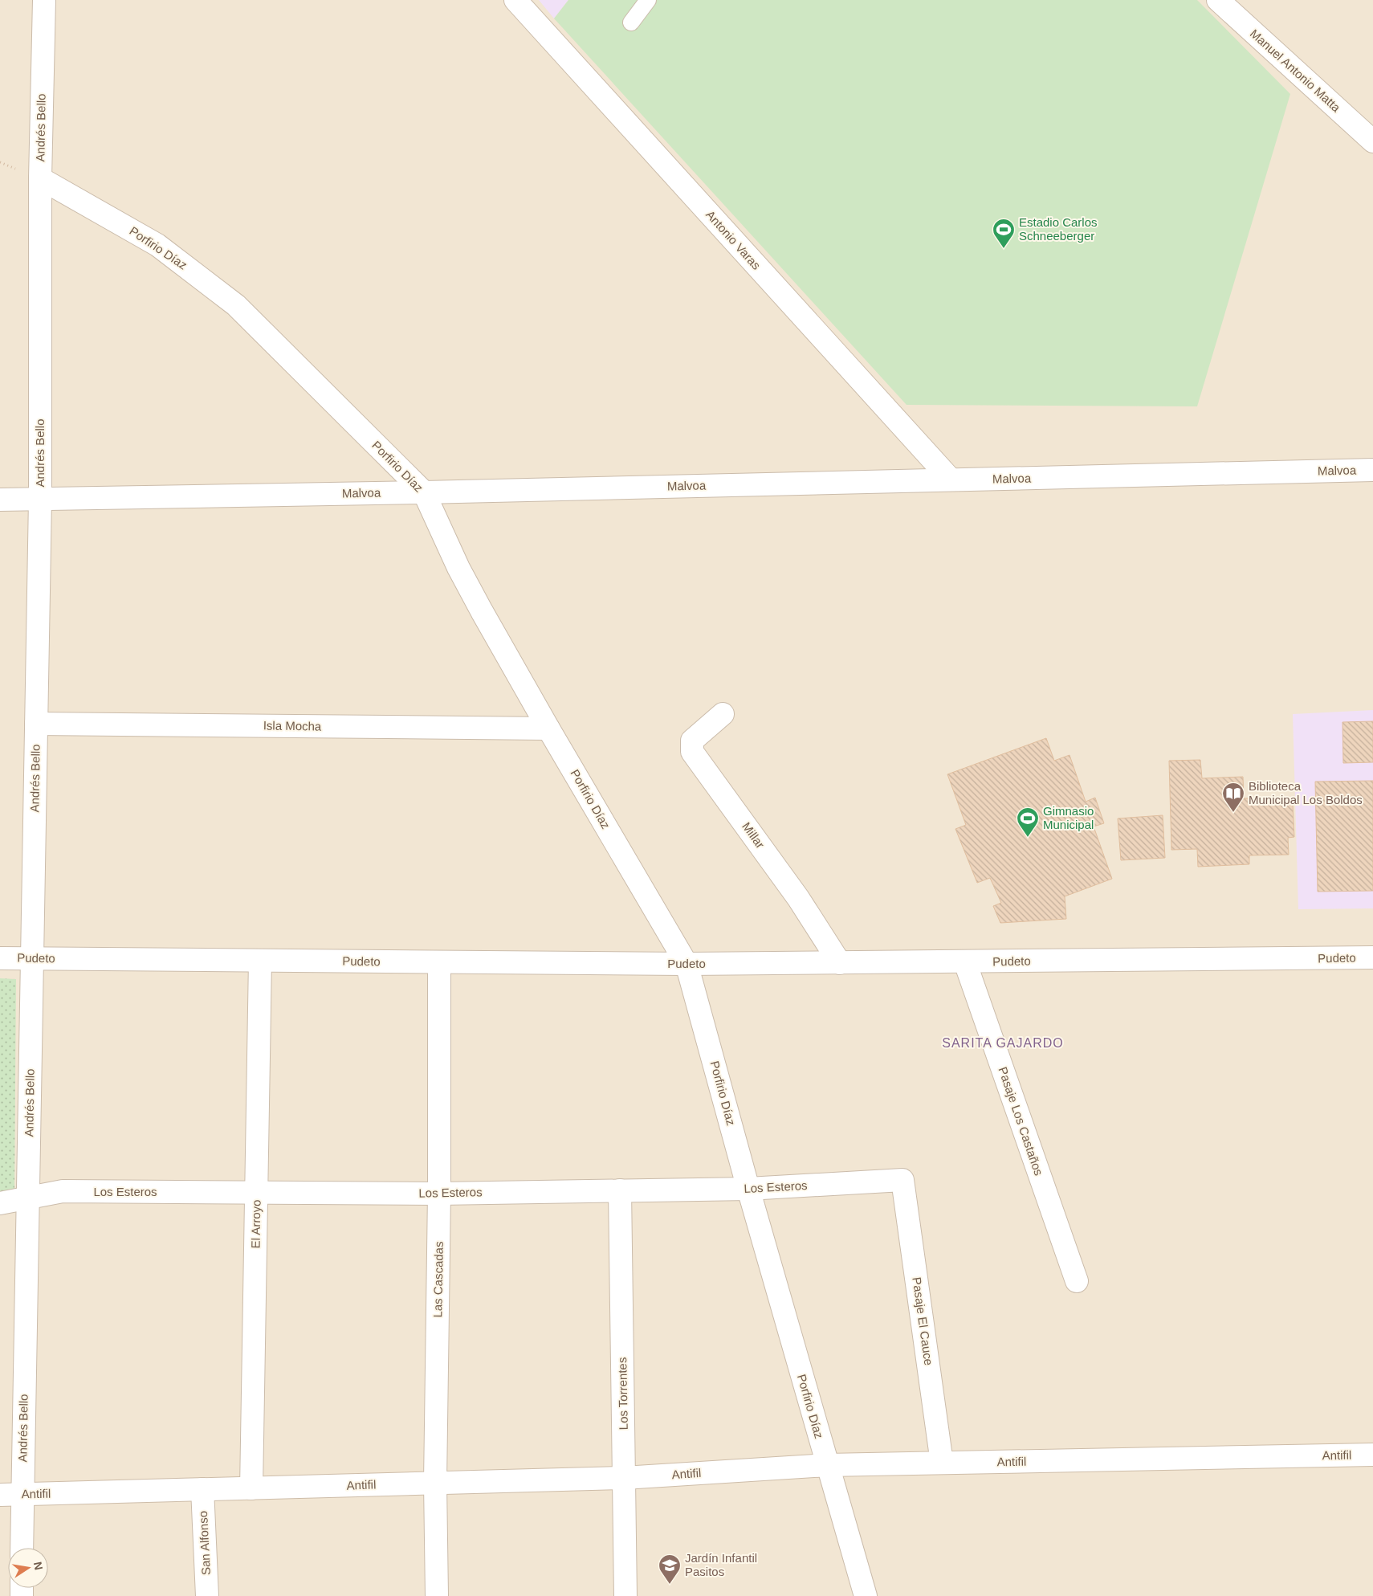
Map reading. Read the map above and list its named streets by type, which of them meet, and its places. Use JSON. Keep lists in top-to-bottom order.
{
  "streets": {
    "street": [
      "Manuel Antonio Matta",
      "Andrés Bello",
      "Antonio Varas",
      "Porfirio Díaz",
      "Malvoa",
      "Isla Mocha",
      "Millar",
      "Pudeto",
      "Pasaje Los Castaños",
      "Los Esteros",
      "El Arroyo",
      "Las Cascadas",
      "Pasaje El Cauce",
      "Los Torrentes",
      "Antifil",
      "San Alfonso"
    ]
  },
  "crossings": [
    ["Andrés Bello", "Porfirio Díaz"],
    ["Andrés Bello", "Malvoa"],
    ["Andrés Bello", "Isla Mocha"],
    ["Andrés Bello", "Pudeto"],
    ["Andrés Bello", "Los Esteros"],
    ["Andrés Bello", "Antifil"],
    ["Antonio Varas", "Malvoa"],
    ["Porfirio Díaz", "Malvoa"],
    ["Porfirio Díaz", "Isla Mocha"],
    ["Porfirio Díaz", "Pudeto"],
    ["Porfirio Díaz", "Los Esteros"],
    ["Porfirio Díaz", "Antifil"],
    ["Millar", "Pudeto"],
    ["Pudeto", "Pasaje Los Castaños"],
    ["Pudeto", "El Arroyo"],
    ["Pudeto", "Las Cascadas"],
    ["Los Esteros", "El Arroyo"],
    ["Los Esteros", "Las Cascadas"],
    ["Los Esteros", "Pasaje El Cauce"],
    ["Los Esteros", "Los Torrentes"],
    ["El Arroyo", "Antifil"],
    ["Las Cascadas", "Antifil"],
    ["Pasaje El Cauce", "Antifil"],
    ["Los Torrentes", "Antifil"],
    ["Antifil", "San Alfonso"]
  ],
  "districts": ["SARITA GAJARDO"],
  "places": {
    "sports": ["Estadio Carlos Schneeberger", "Gimnasio Municipal"],
    "library": ["Biblioteca Municipal Los Boldos"],
    "school or university": ["Jardín Infantil Pasitos"]
  },
  "north": "right"
}
